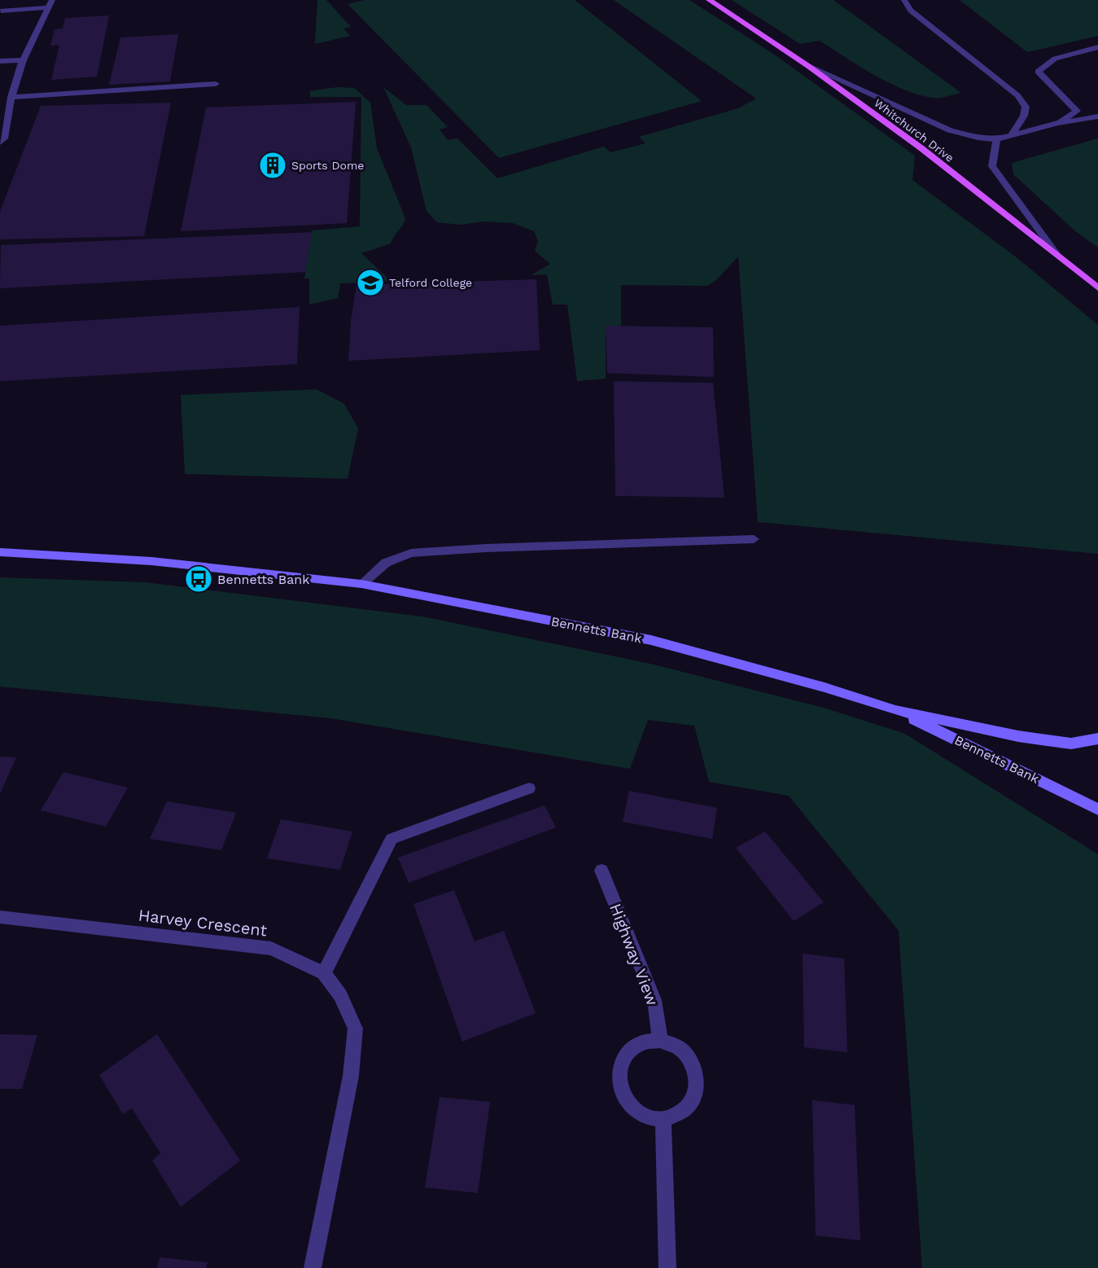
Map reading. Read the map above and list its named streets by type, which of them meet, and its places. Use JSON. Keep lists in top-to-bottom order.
{
  "streets": {
    "main road": ["Whitchurch Drive", "Bennetts Bank"],
    "street": ["Harvey Crescent", "Highway View"]
  },
  "places": {
    "building": ["Sports Dome"],
    "school or university": ["Telford College"],
    "bus stop": ["Bennetts Bank"]
  }
}
